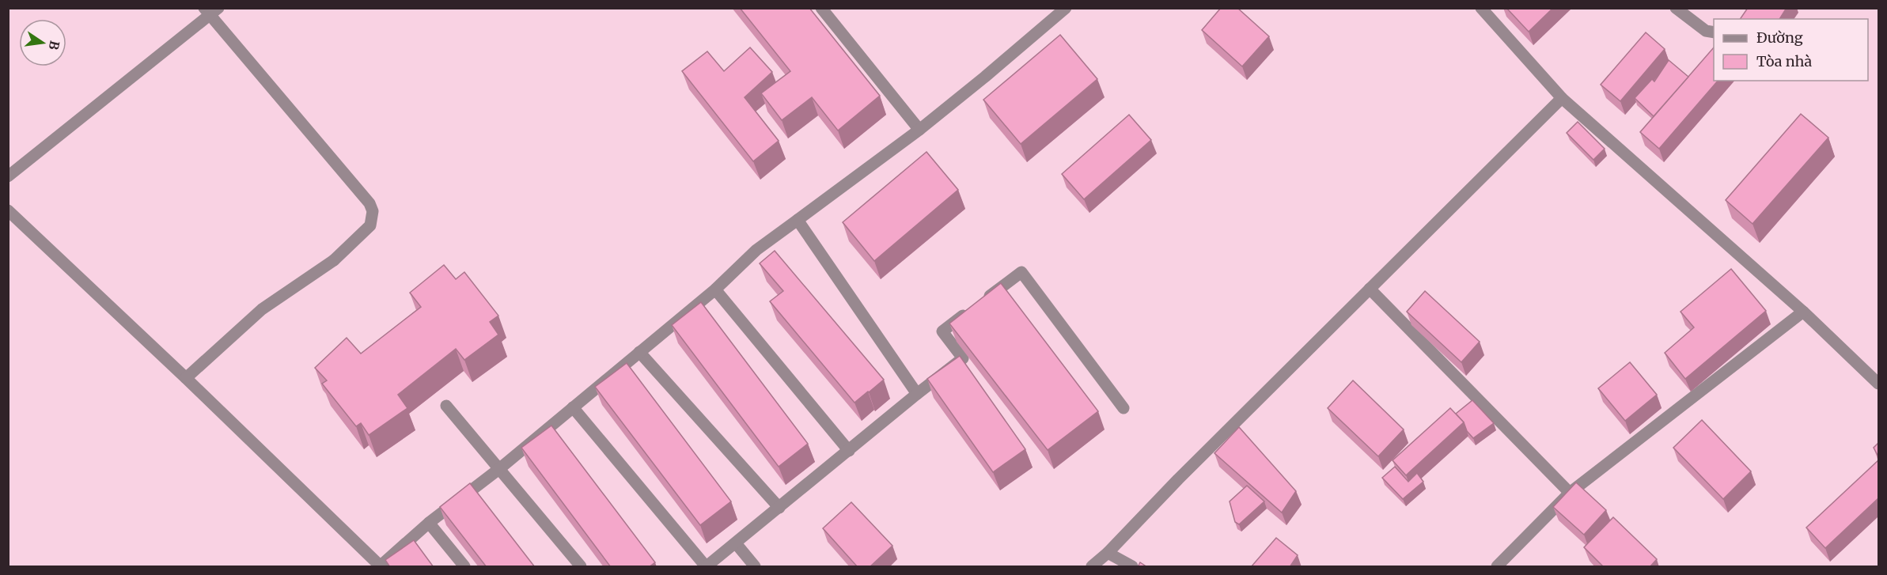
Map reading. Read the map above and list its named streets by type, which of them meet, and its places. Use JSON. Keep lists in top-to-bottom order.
{
  "legend": ["Đường", "Tòa nhà"],
  "north": "right"
}
